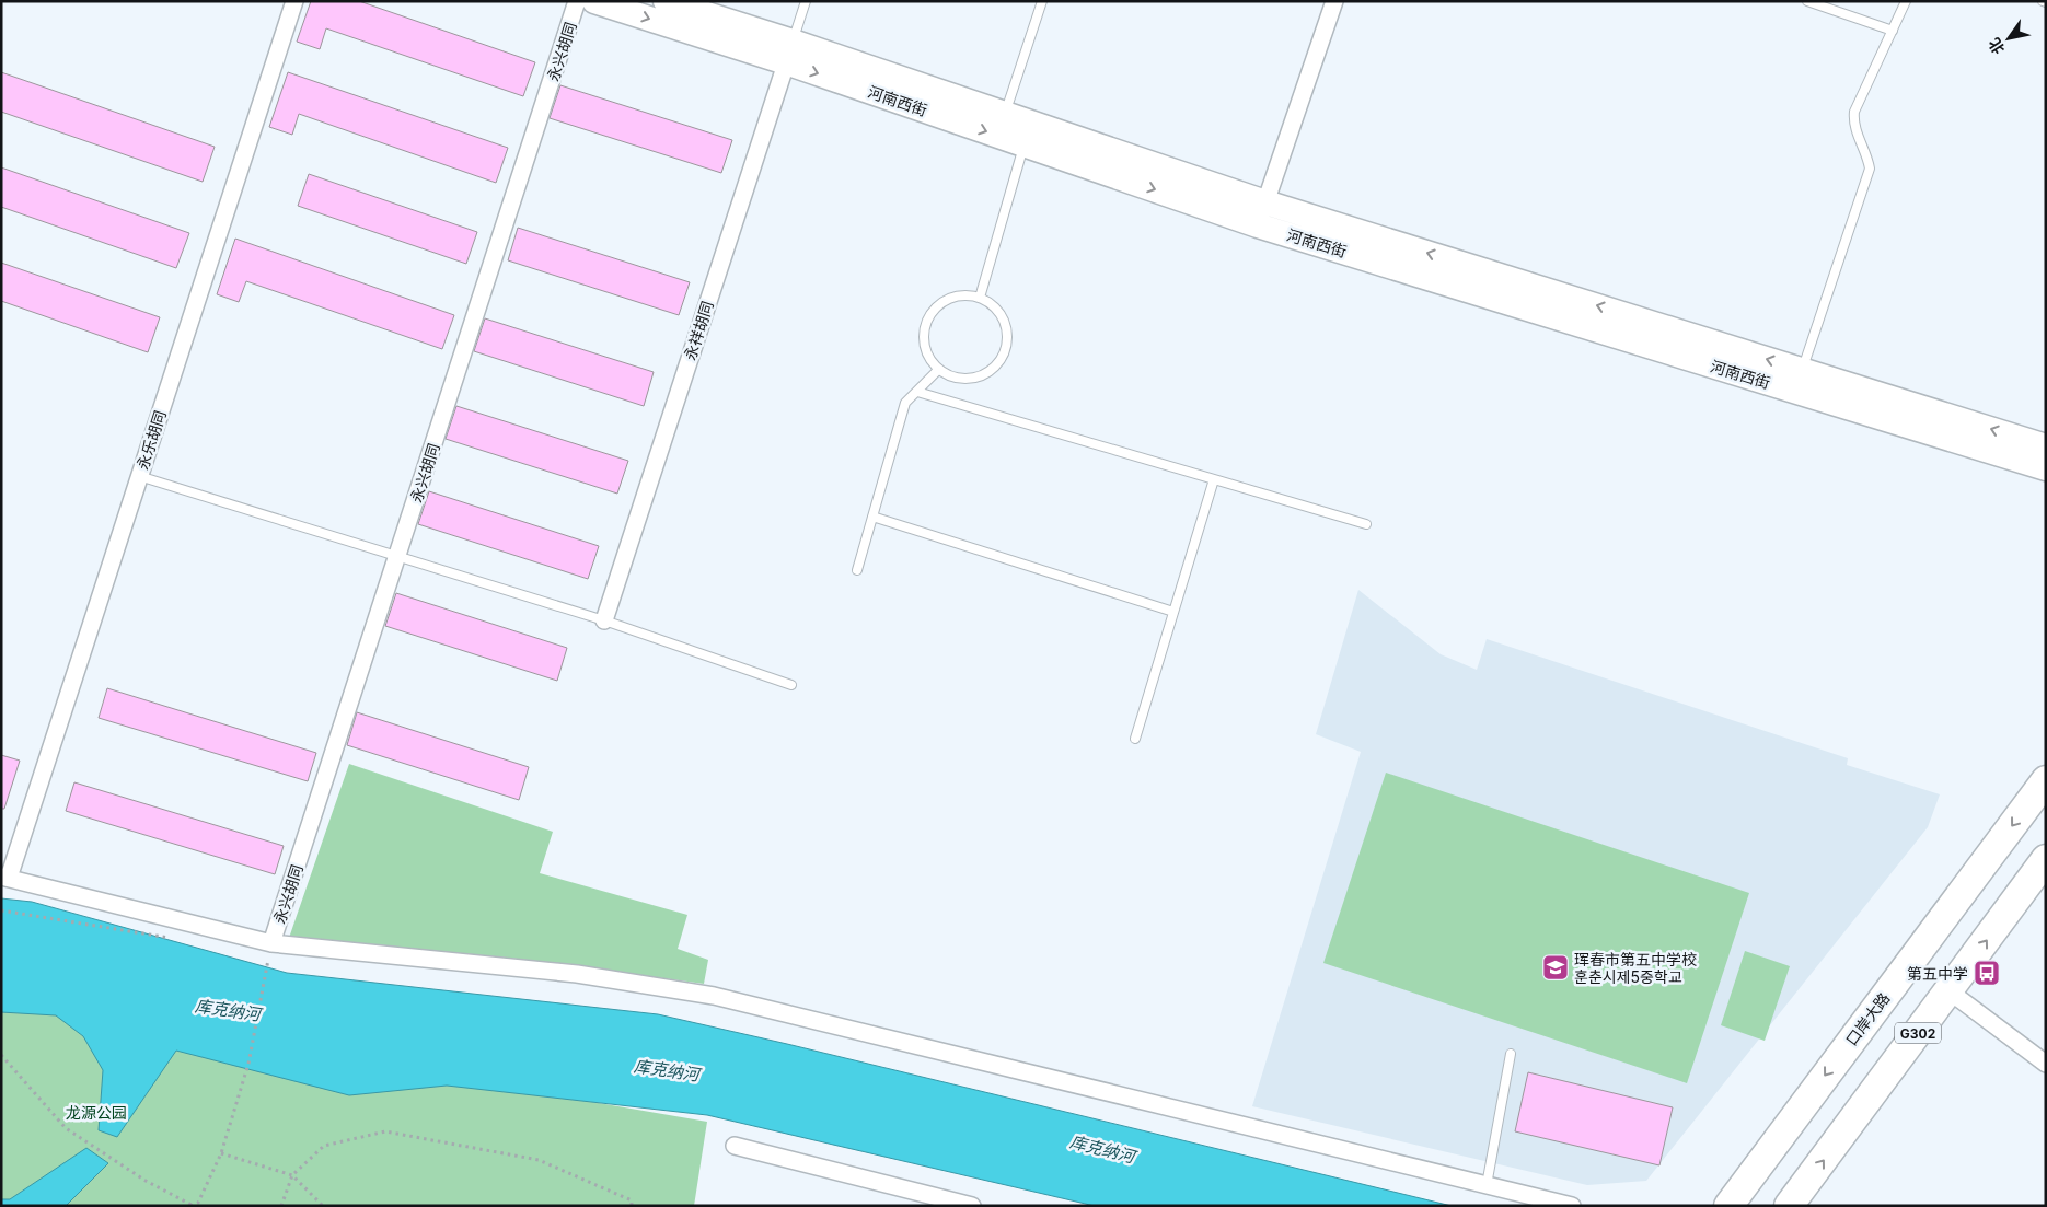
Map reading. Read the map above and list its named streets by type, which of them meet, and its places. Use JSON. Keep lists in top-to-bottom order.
{
  "streets": {
    "highway": ["口岸大路", "G302"],
    "main road": ["河南西街"],
    "street": ["永兴胡同", "永祥胡同", "永乐胡同"]
  },
  "crossings": [
    ["河南西街", "永祥胡同"]
  ],
  "water": ["库克纳河"],
  "parks": ["龙源公园"],
  "places": {
    "school or university": ["珲春市第五中学校 훈춘시제5중학교"],
    "bus stop": ["第五中学"]
  },
  "north": "bottom left"
}
